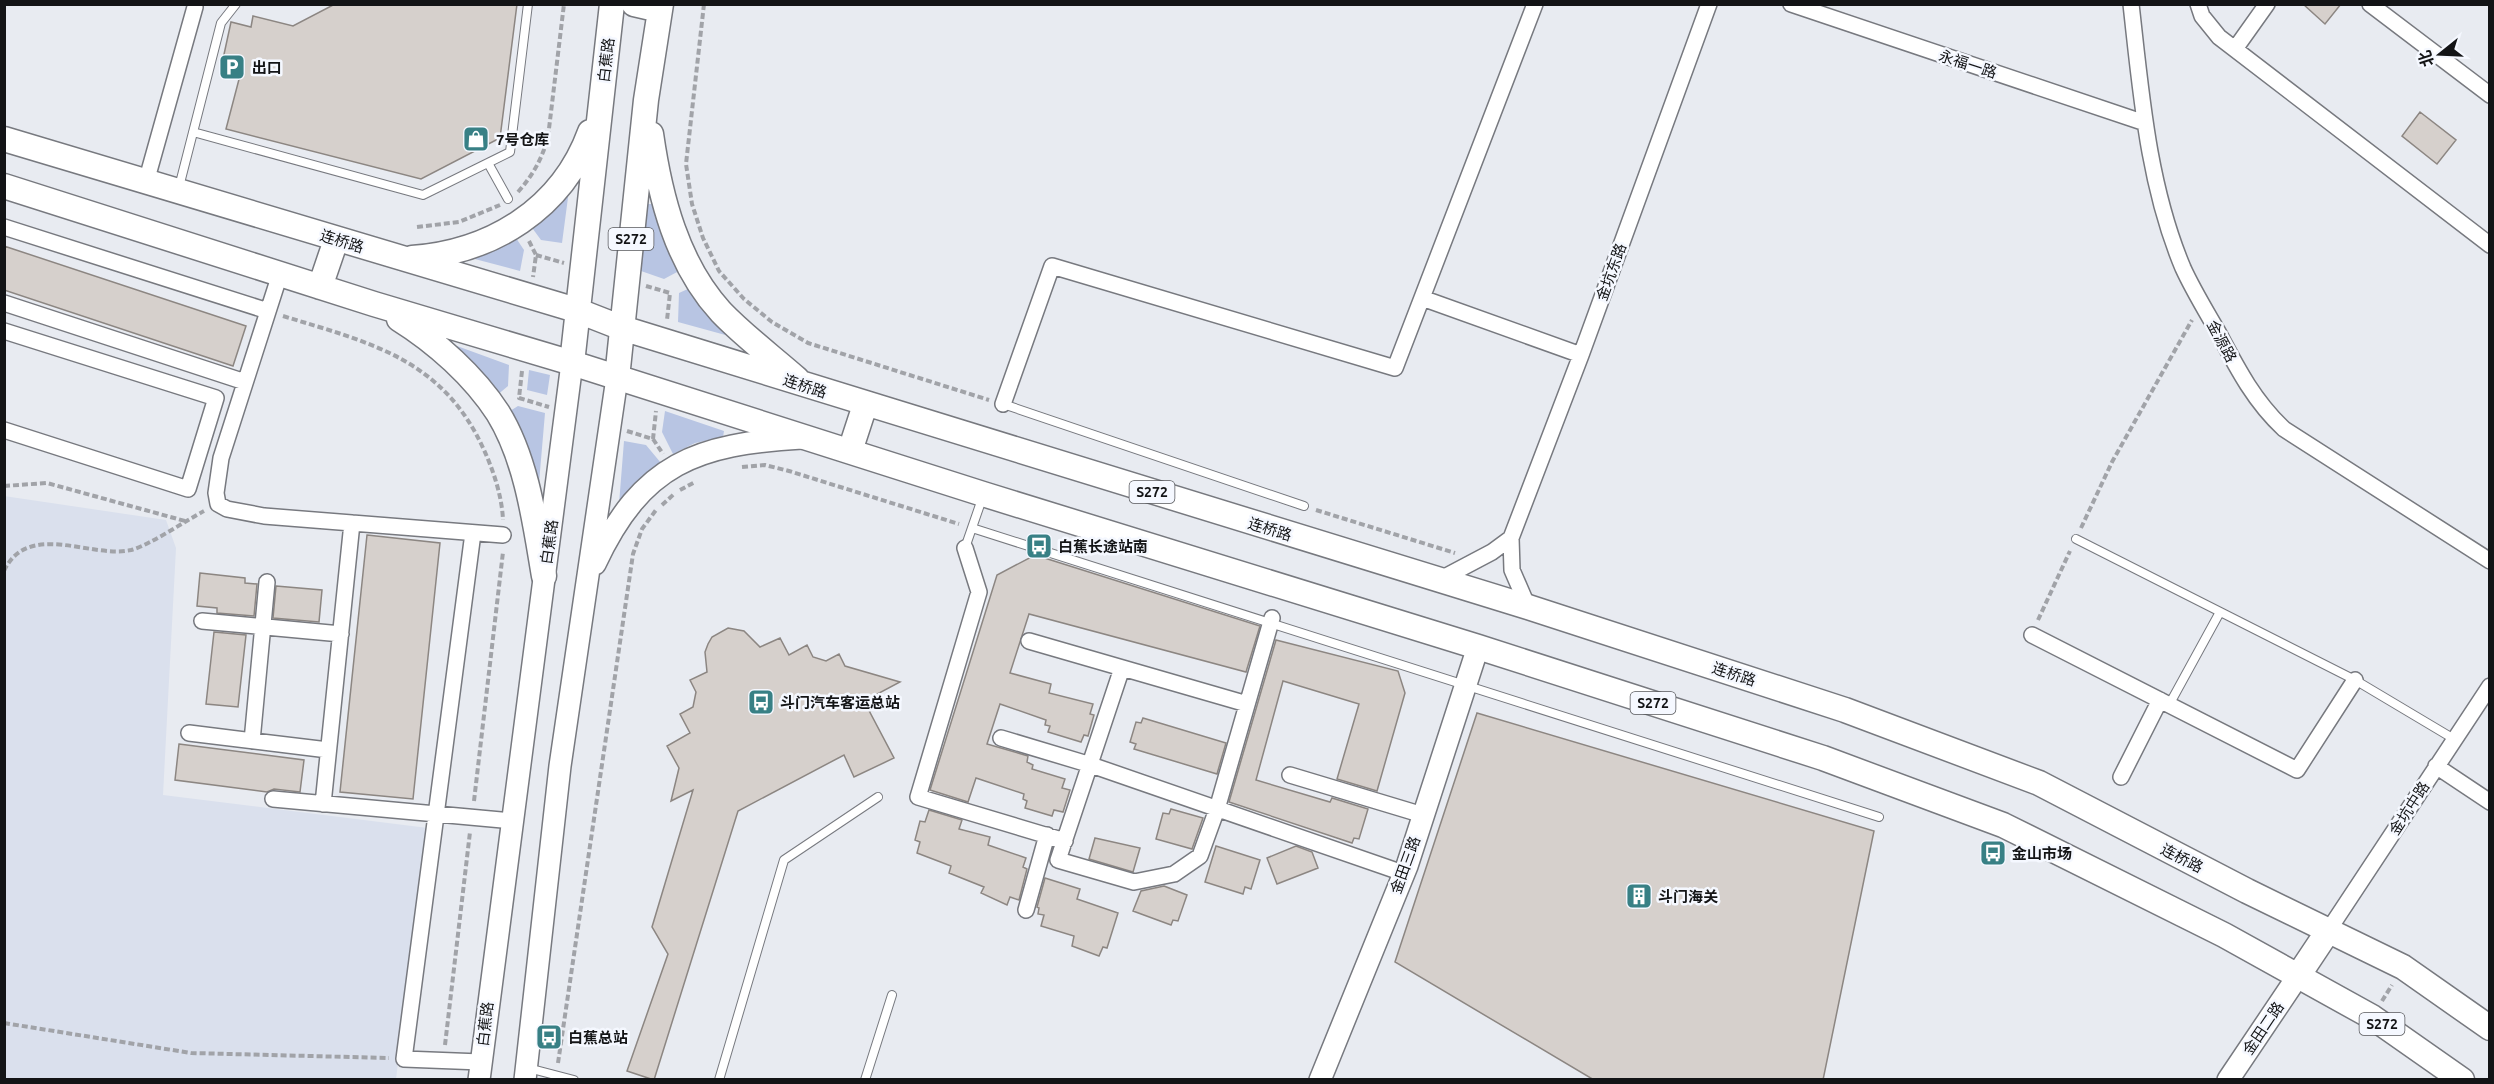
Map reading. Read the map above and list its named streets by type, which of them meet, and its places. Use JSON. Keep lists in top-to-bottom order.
{
  "streets": {
    "main road": [
      "白蕉路",
      "S272",
      "连桥路",
      "金田三路",
      "金田二路"
    ],
    "street": [
      "永福一路",
      "金坑东路",
      "金源路",
      "金坑中路"
    ]
  },
  "crossings": [
    ["白蕉路", "S272"],
    ["白蕉路", "连桥路"],
    ["永福一路", "金源路"],
    ["S272", "连桥路"],
    ["S272", "金田三路"],
    ["S272", "金田二路"],
    ["连桥路", "金坑东路"],
    ["连桥路", "金坑中路"]
  ],
  "places": {
    "parking": ["出口"],
    "shop": ["7号仓库"],
    "bus stop": [
      "白蕉长途站南",
      "斗门汽车客运总站",
      "金山市场",
      "白蕉总站"
    ],
    "building": ["斗门海关"]
  },
  "north": "left"
}
